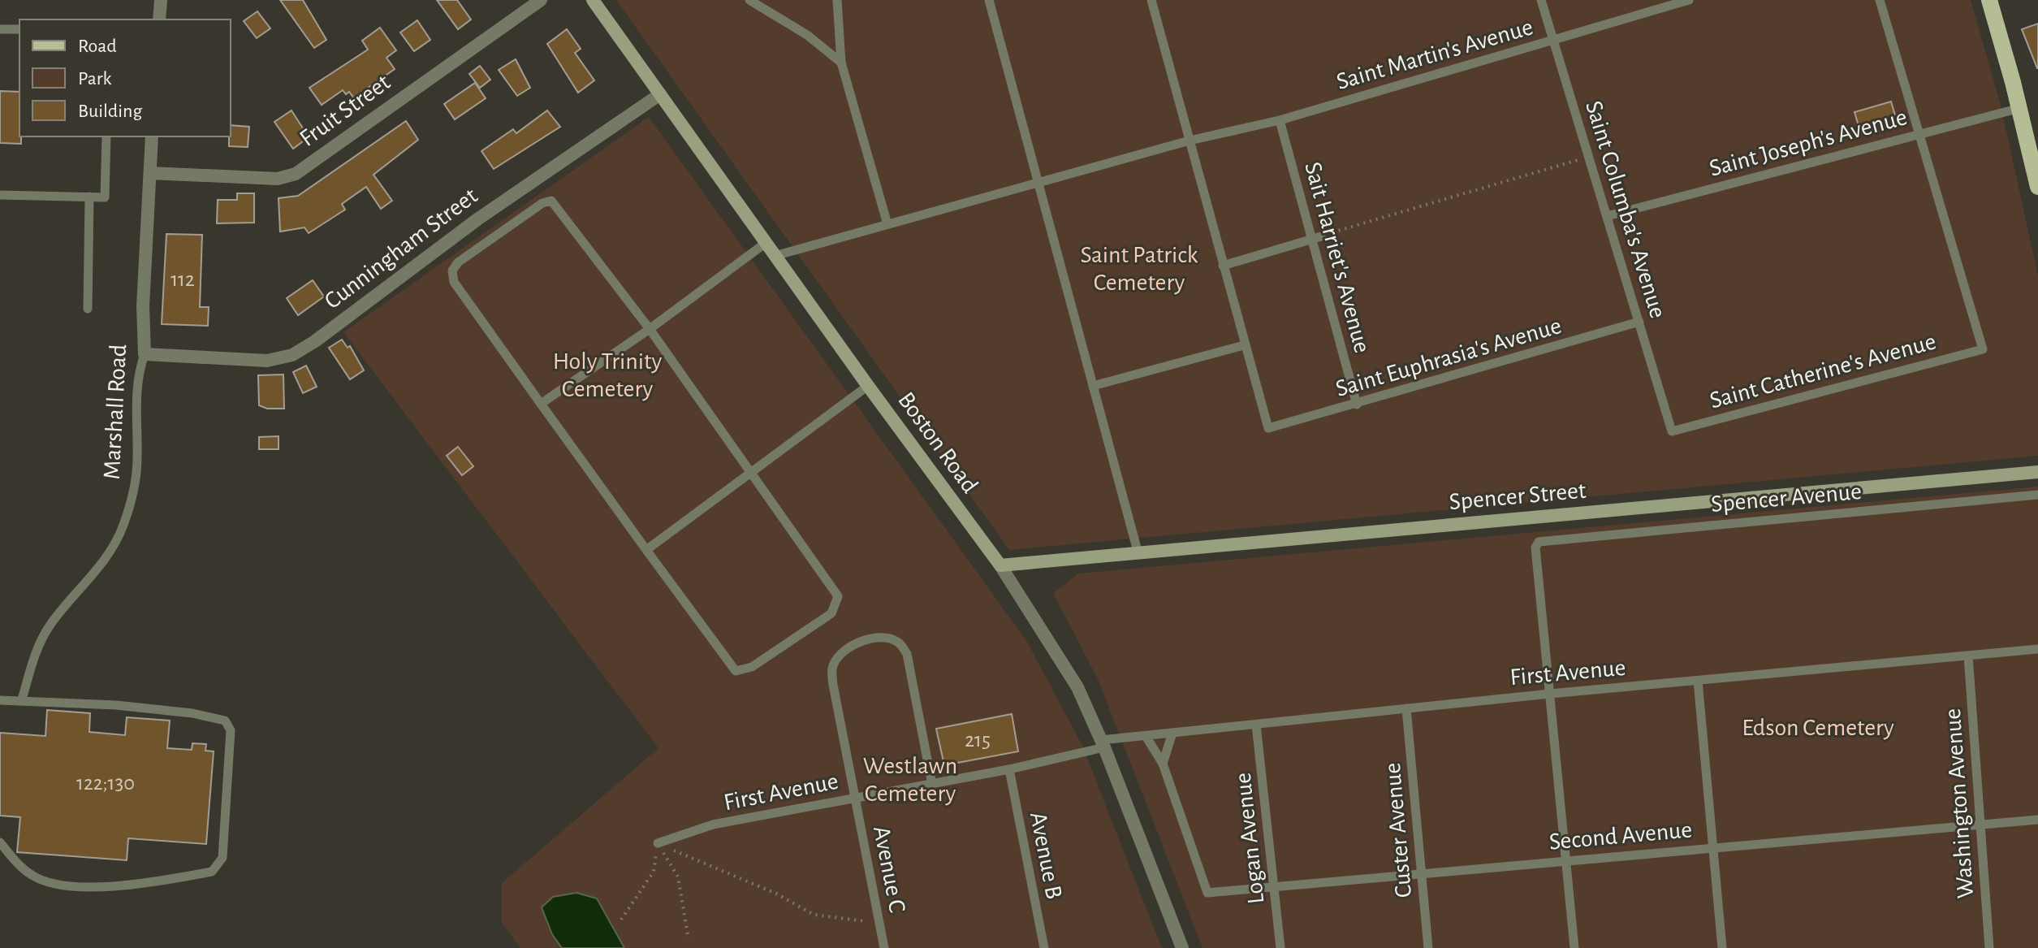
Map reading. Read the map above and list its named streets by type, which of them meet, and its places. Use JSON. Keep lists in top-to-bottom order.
{
  "streets": {
    "main road": ["Boston Road", "Spencer Street"],
    "street": ["Fruit Street", "Cunningham Street", "Marshall Road"],
    "lane": [
      "Saint Martin's Avenue",
      "Saint Joseph's Avenue",
      "Saint Columba's Avenue",
      "Sait Harriet's Avenue",
      "Saint Euphrasia's Avenue",
      "Saint Catherine's Avenue",
      "Spencer Avenue",
      "First Avenue",
      "Washington Avenue",
      "Custer Avenue",
      "Second Avenue",
      "Logan Avenue",
      "Avenue B",
      "Avenue C"
    ]
  },
  "crossings": [
    ["Saint Martin's Avenue", "Saint Columba's Avenue"],
    ["Saint Martin's Avenue", "Sait Harriet's Avenue"],
    ["Saint Martin's Avenue", "Boston Road"],
    ["Fruit Street", "Marshall Road"],
    ["Saint Joseph's Avenue", "Saint Columba's Avenue"],
    ["Saint Joseph's Avenue", "Saint Catherine's Avenue"],
    ["Saint Columba's Avenue", "Saint Euphrasia's Avenue"],
    ["Saint Columba's Avenue", "Saint Catherine's Avenue"],
    ["Cunningham Street", "Marshall Road"],
    ["Cunningham Street", "Boston Road"],
    ["Sait Harriet's Avenue", "Saint Euphrasia's Avenue"],
    ["Boston Road", "Spencer Street"],
    ["Boston Road", "First Avenue"],
    ["Spencer Avenue", "First Avenue"],
    ["First Avenue", "Washington Avenue"],
    ["First Avenue", "Custer Avenue"],
    ["First Avenue", "Logan Avenue"],
    ["First Avenue", "Avenue B"],
    ["First Avenue", "Avenue C"],
    ["Washington Avenue", "Second Avenue"],
    ["Custer Avenue", "Second Avenue"],
    ["Second Avenue", "Logan Avenue"]
  ],
  "parks": [
    "Saint Patrick Cemetery",
    "Holy Trinity Cemetery",
    "Edson Cemetery",
    "Westlawn Cemetery"
  ],
  "house_numbers": ["112", "215", "122;130"],
  "legend": ["Road", "Park", "Building"]
}
